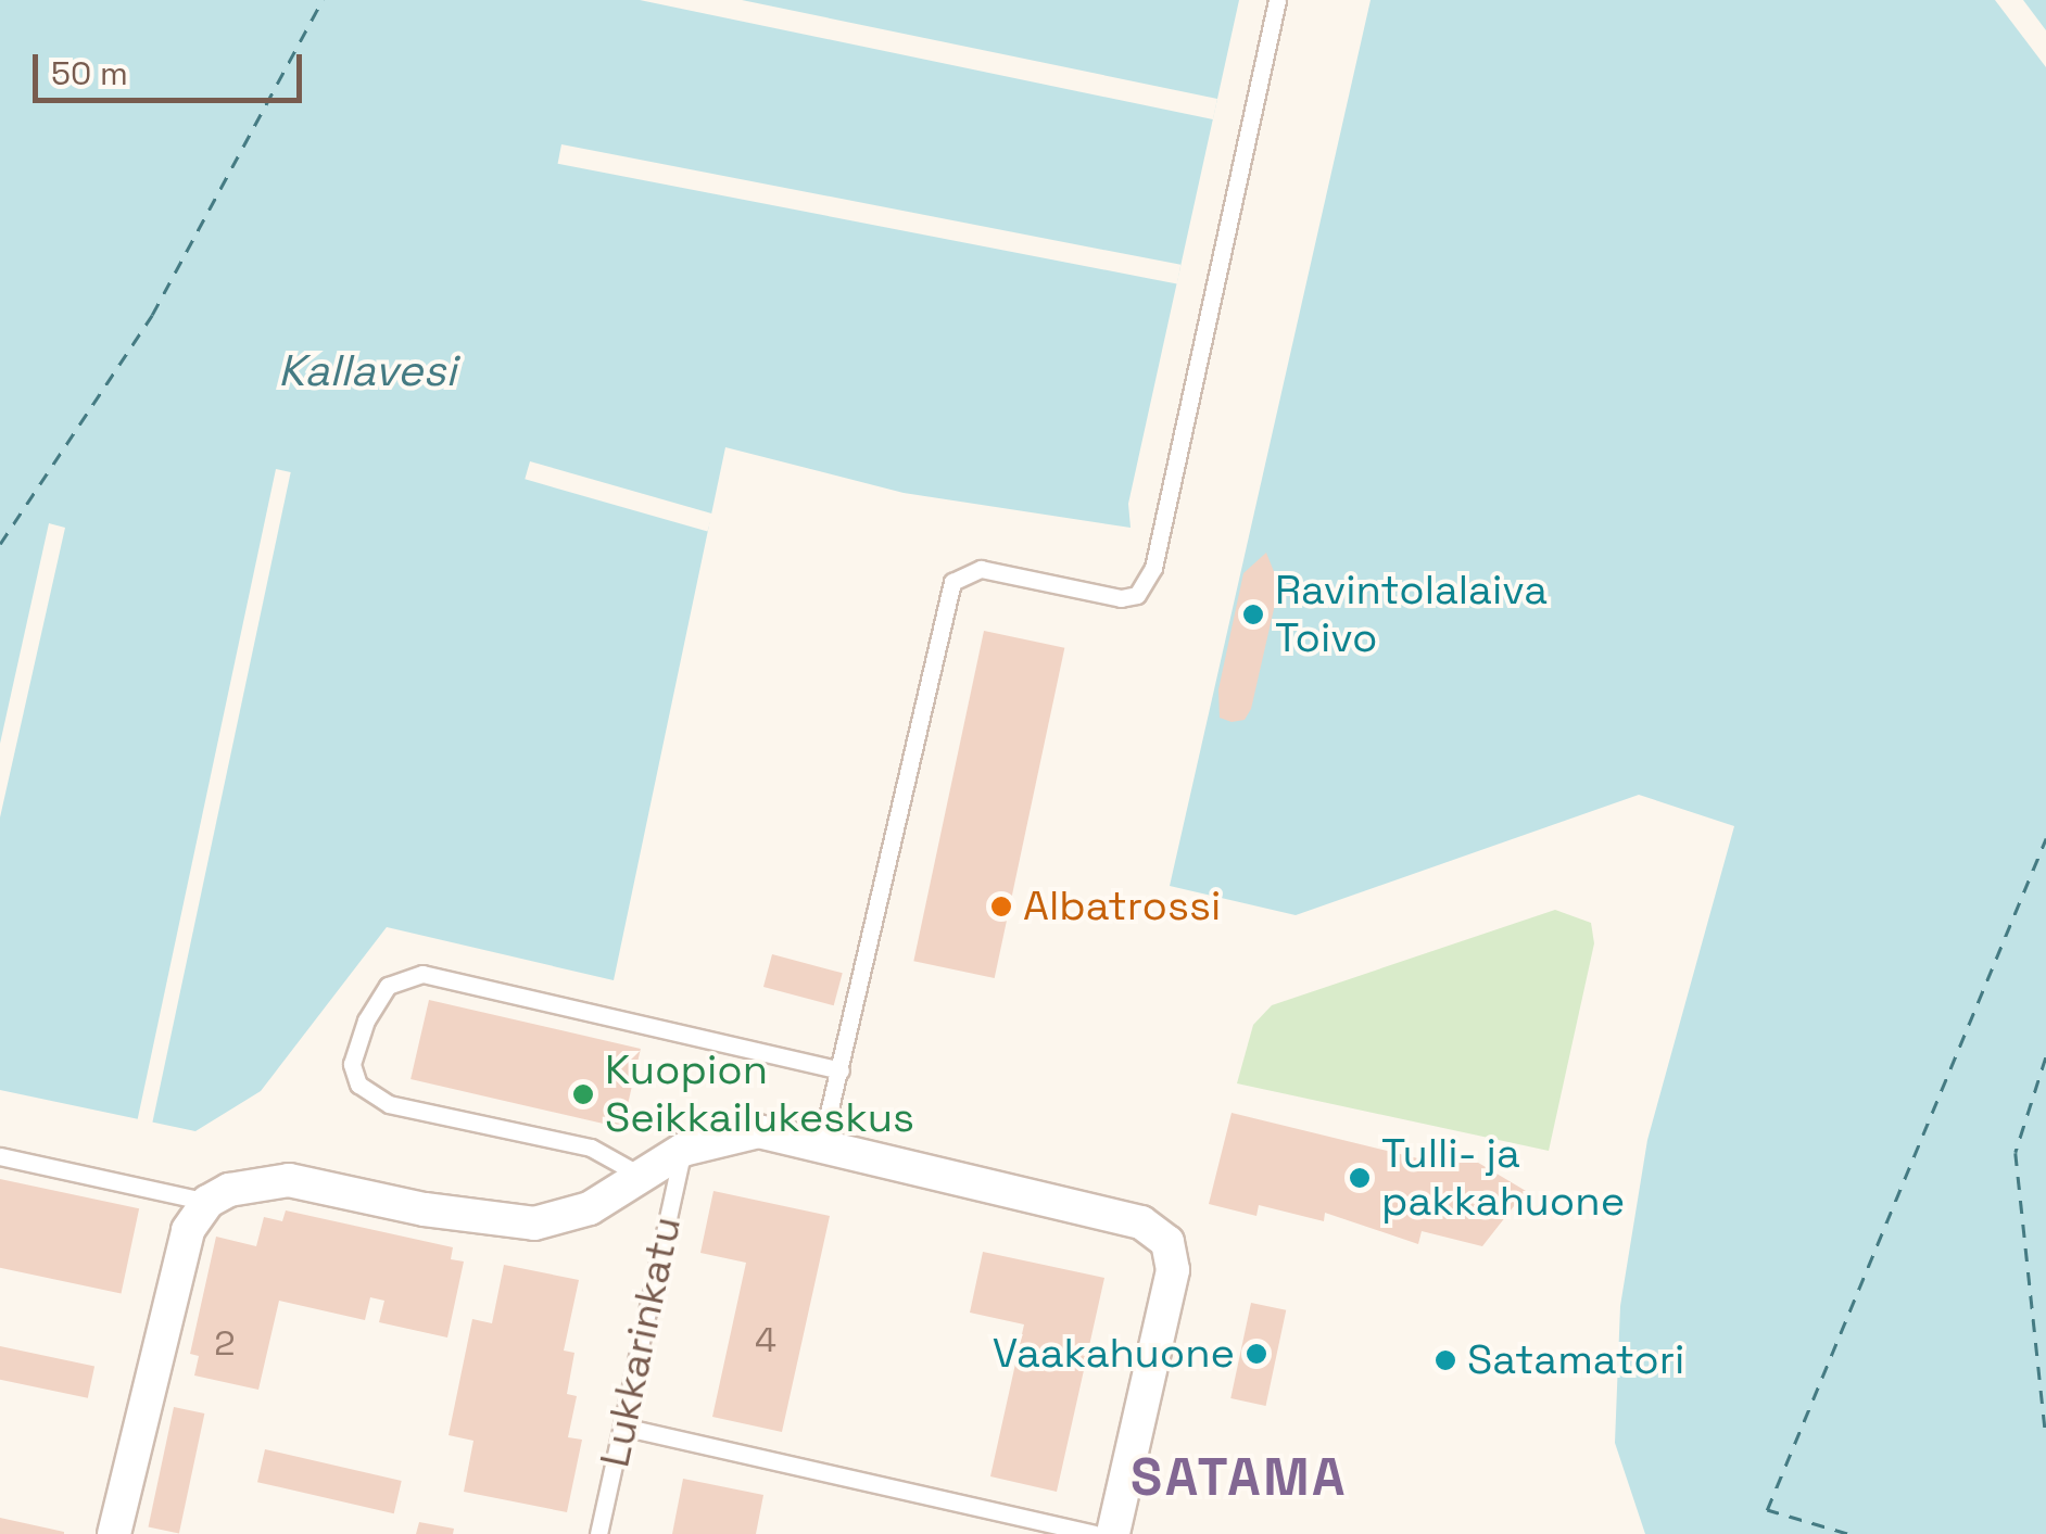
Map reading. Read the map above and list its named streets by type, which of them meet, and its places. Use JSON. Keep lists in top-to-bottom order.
{
  "streets": {
    "lane": ["Lukkarinkatu"]
  },
  "districts": ["SATAMA"],
  "water": ["Kallavesi"],
  "places": [
    "Ravintolalaiva Toivo",
    "Albatrossi",
    "Kuopion Seikkailukeskus",
    "Tulli- ja pakkahuone",
    "Vaakahuone",
    "Satamatori"
  ],
  "house_numbers": ["4", "2"],
  "scale_bar": "50 m"
}
